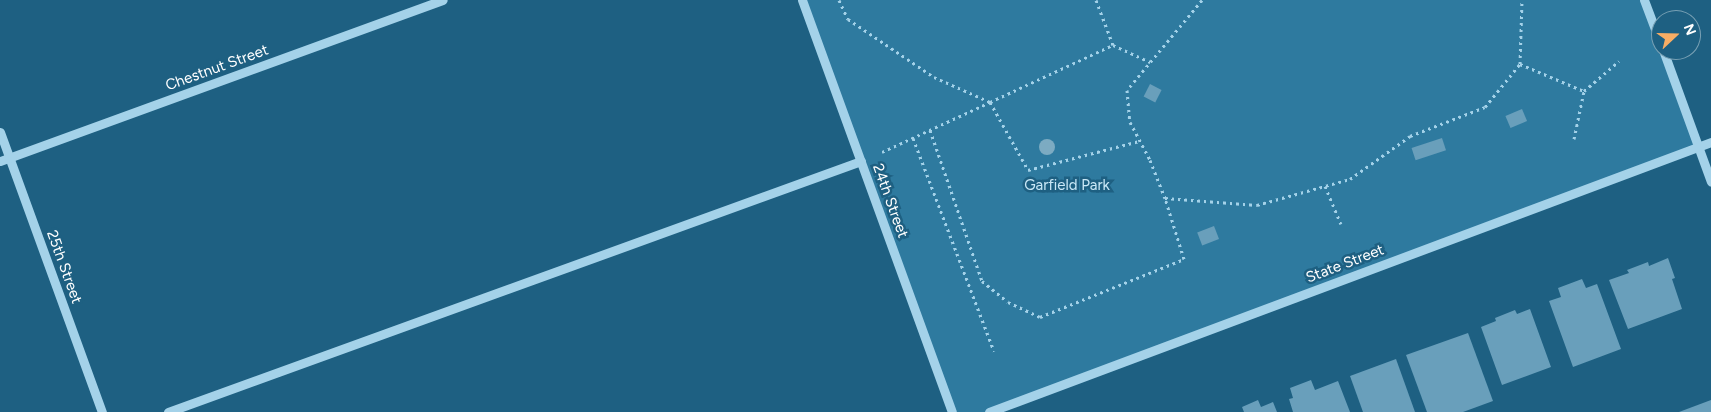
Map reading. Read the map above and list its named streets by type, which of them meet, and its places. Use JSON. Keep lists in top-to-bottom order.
{
  "streets": {
    "street": [
      "Chestnut Street",
      "24th Street",
      "State Street",
      "25th Street"
    ]
  },
  "crossings": [
    ["Chestnut Street", "25th Street"]
  ],
  "parks": ["Garfield Park"],
  "north": "right"
}
